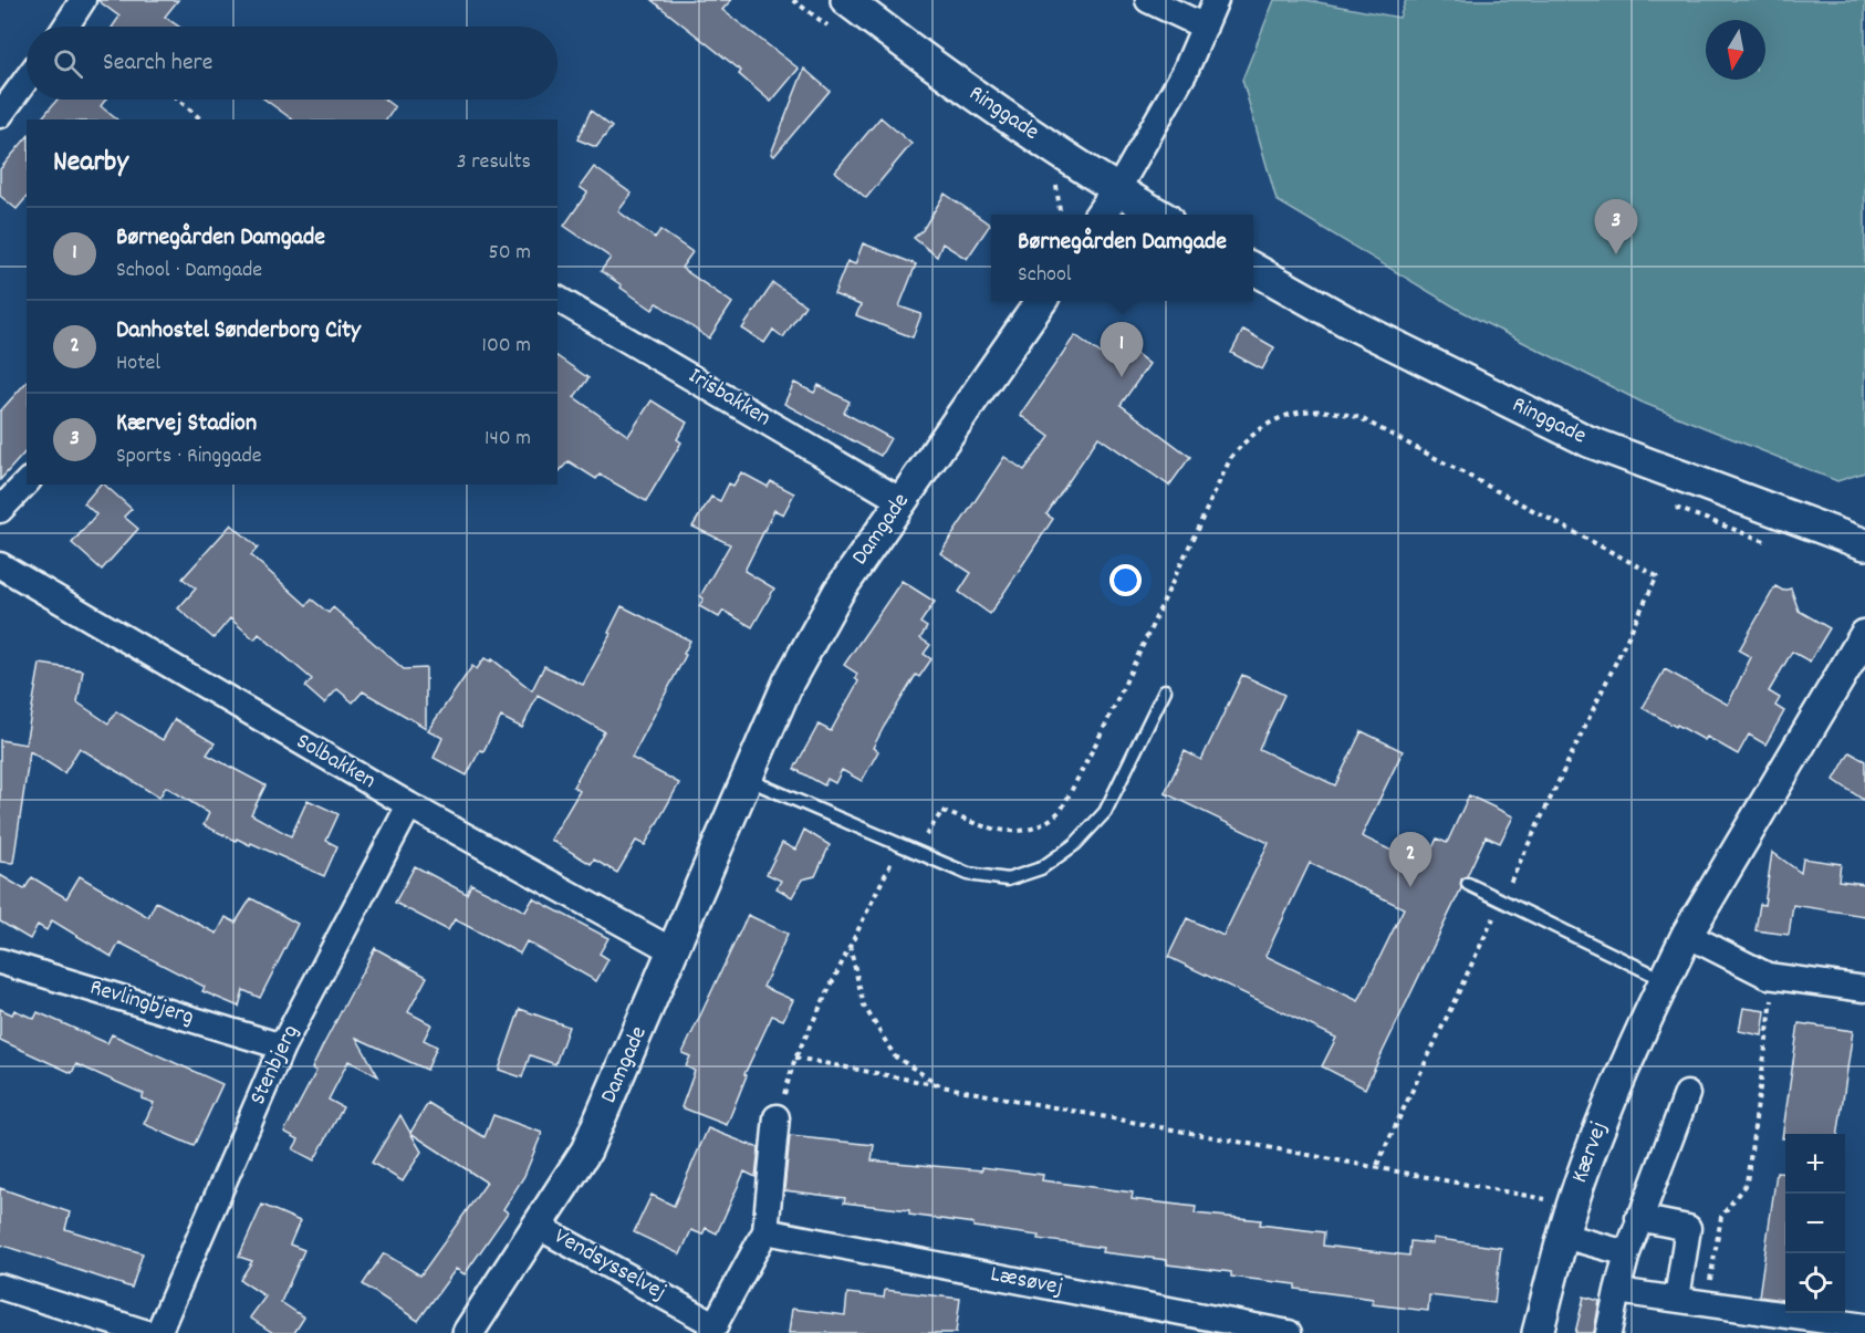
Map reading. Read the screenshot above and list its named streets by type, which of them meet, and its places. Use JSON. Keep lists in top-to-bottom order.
{
  "streets": {
    "street": [
      "Ringgade",
      "Irisbakken",
      "Damgade",
      "Solbakken",
      "Revlingbjerg",
      "Stenbjerg",
      "Kærvej",
      "Vendsysselvej",
      "Læsøvej"
    ]
  },
  "crossings": [
    ["Irisbakken", "Damgade"],
    ["Damgade", "Solbakken"],
    ["Damgade", "Vendsysselvej"],
    ["Solbakken", "Stenbjerg"],
    ["Revlingbjerg", "Stenbjerg"],
    ["Vendsysselvej", "Læsøvej"]
  ],
  "north": "bottom",
  "page": {
    "search": "Search here",
    "heading": ["Nearby", "3 results"],
    "pins": ["3", "1", "2"],
    "list": [
      {
        "mark": "1",
        "name": "Børnegården Damgade",
        "note": "School · Damgade",
        "value": "50 m"
      },
      {
        "mark": "2",
        "name": "Danhostel Sønderborg City",
        "note": "Hotel",
        "value": "100 m"
      },
      {
        "mark": "3",
        "name": "Kærvej Stadion",
        "note": "Sports · Ringgade",
        "value": "140 m"
      }
    ],
    "popup": ["Børnegården Damgade", "School"],
    "map_buttons": ["+", "−"]
  }
}
